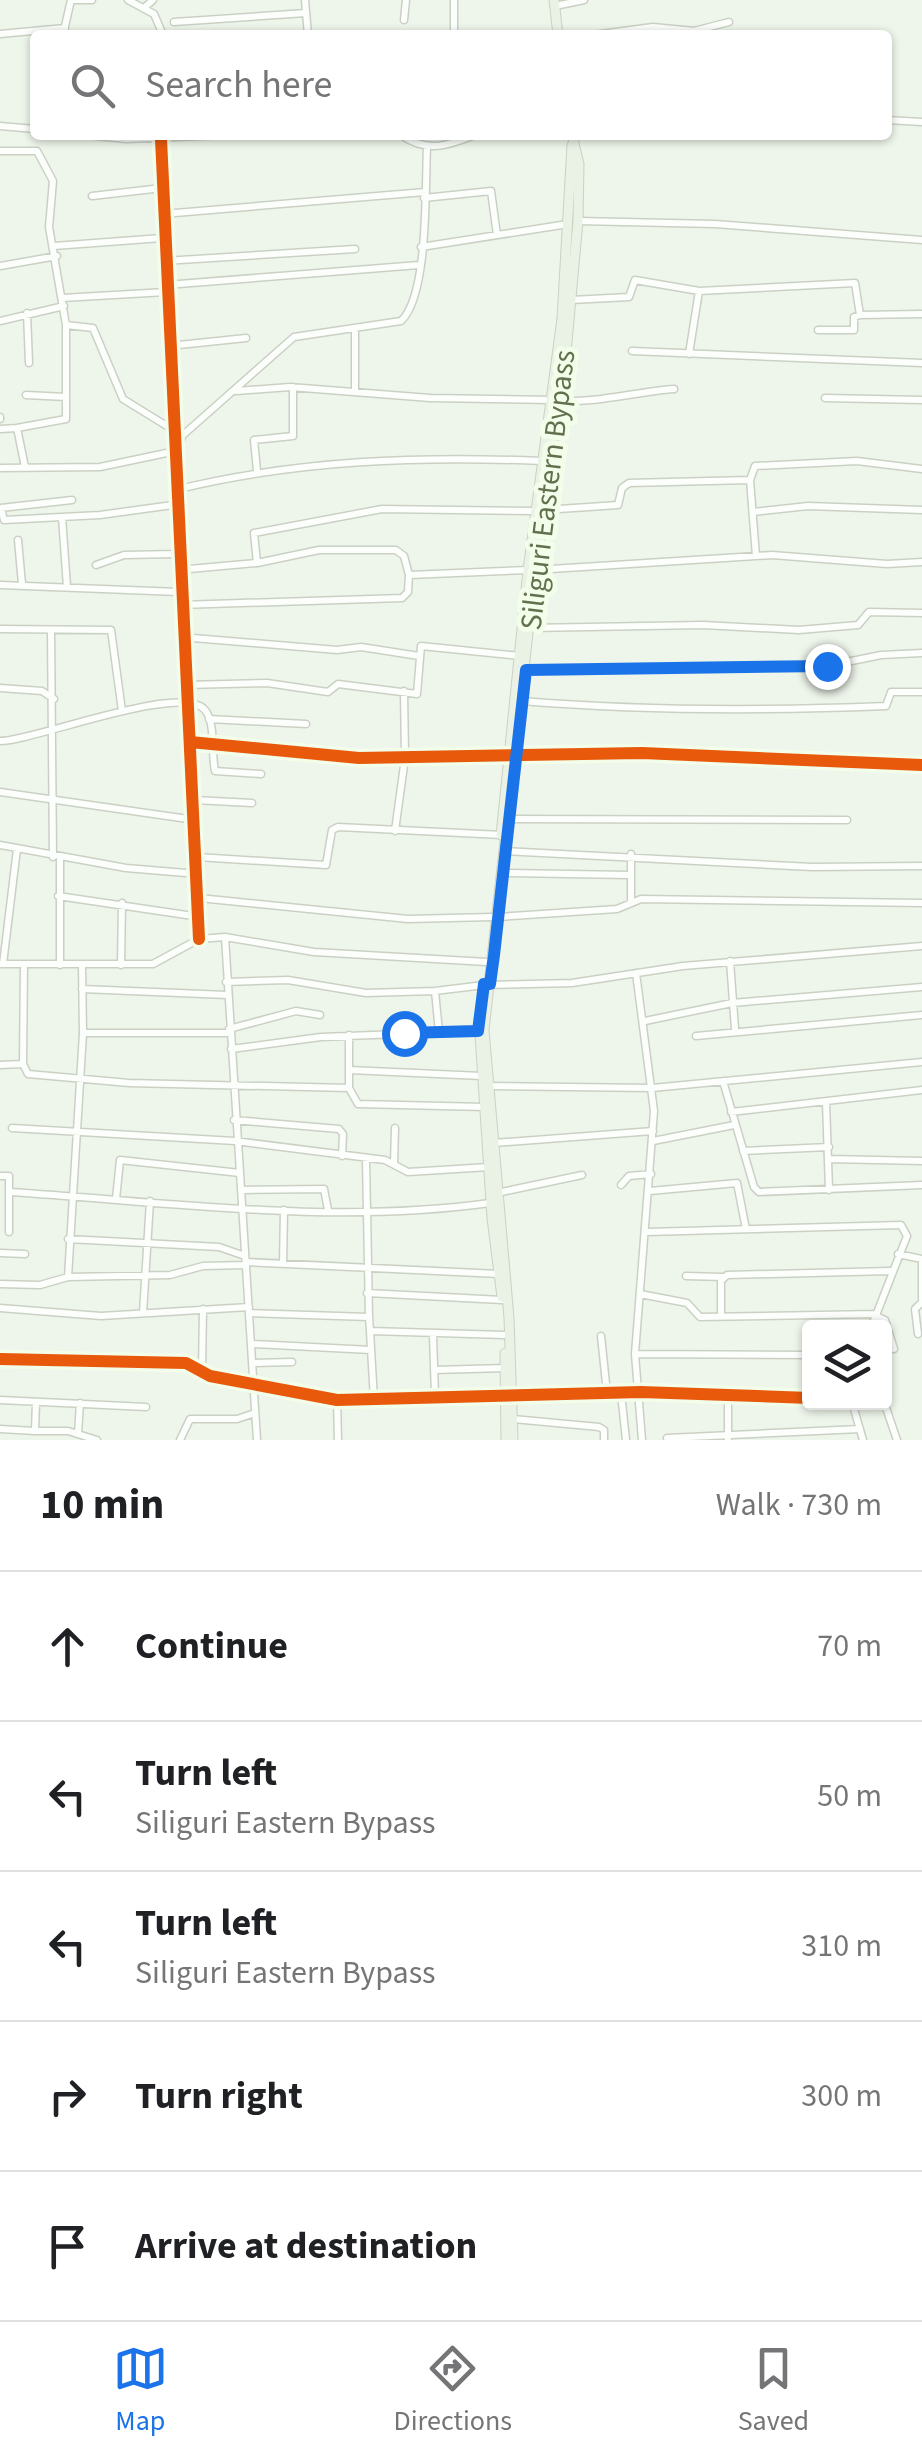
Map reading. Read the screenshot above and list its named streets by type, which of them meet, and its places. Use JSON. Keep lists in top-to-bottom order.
{
  "streets": {
    "main road": ["Siliguri Eastern Bypass"]
  },
  "page": {
    "search": "Search here",
    "heading": ["10 min", "Walk · 730 m"],
    "list": [
      ["Continue", "70 m"],
      ["Turn left", "Siliguri Eastern Bypass", "50 m"],
      ["Turn left", "Siliguri Eastern Bypass", "310 m"],
      ["Turn right", "300 m"],
      "Arrive at destination"
    ],
    "nav": ["Map", "Directions", "Saved"]
  }
}
